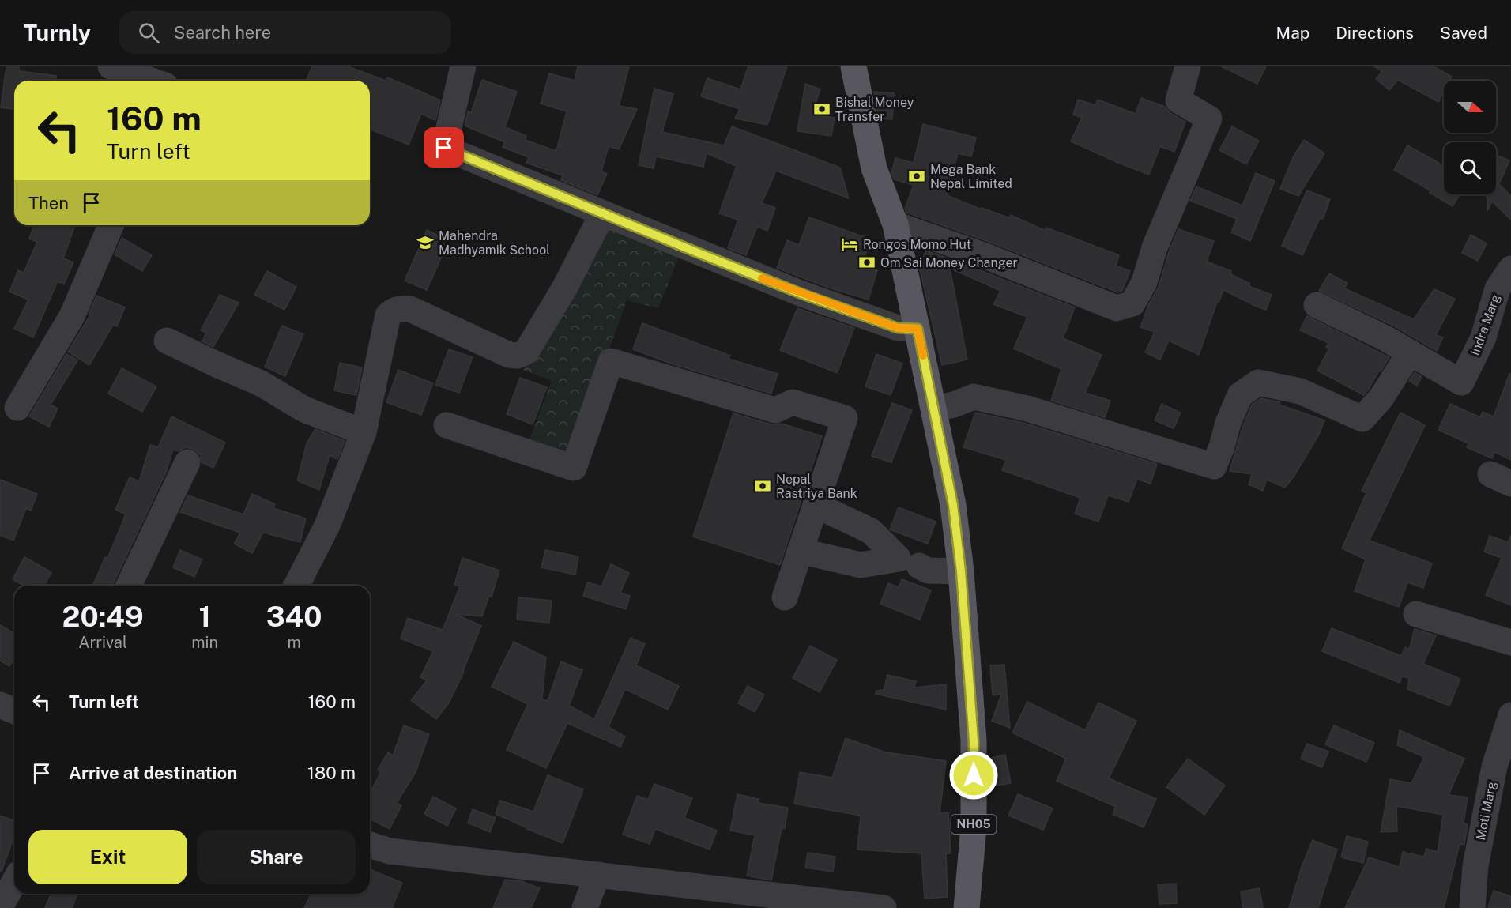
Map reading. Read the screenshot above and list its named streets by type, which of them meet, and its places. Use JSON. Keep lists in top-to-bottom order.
{
  "streets": {
    "main road": ["NH05"],
    "street": ["Indra Marg", "Moti Marg"]
  },
  "places": {
    "bank": [
      "Bishal Money Transfer",
      "Mega Bank Nepal Limited",
      "Om Sai Money Changer",
      "Nepal Rastriya Bank"
    ],
    "school or university": ["Mahendra Madhyamik School"],
    "hotel": ["Rongos Momo Hut"]
  },
  "north": "right",
  "page": {
    "header": "Turnly",
    "search": "Search here",
    "nav": ["Map", "Directions", "Saved"],
    "turn": ["160 m", "Turn left"],
    "then": "Then",
    "eta": [
      "20:49",
      "Arrival",
      "1",
      "min",
      "340",
      "m"
    ],
    "list": [
      {
        "name": "Turn left",
        "value": "160 m"
      },
      {
        "name": "Arrive at destination",
        "value": "180 m"
      }
    ],
    "buttons": ["Exit", "Share"]
  }
}
